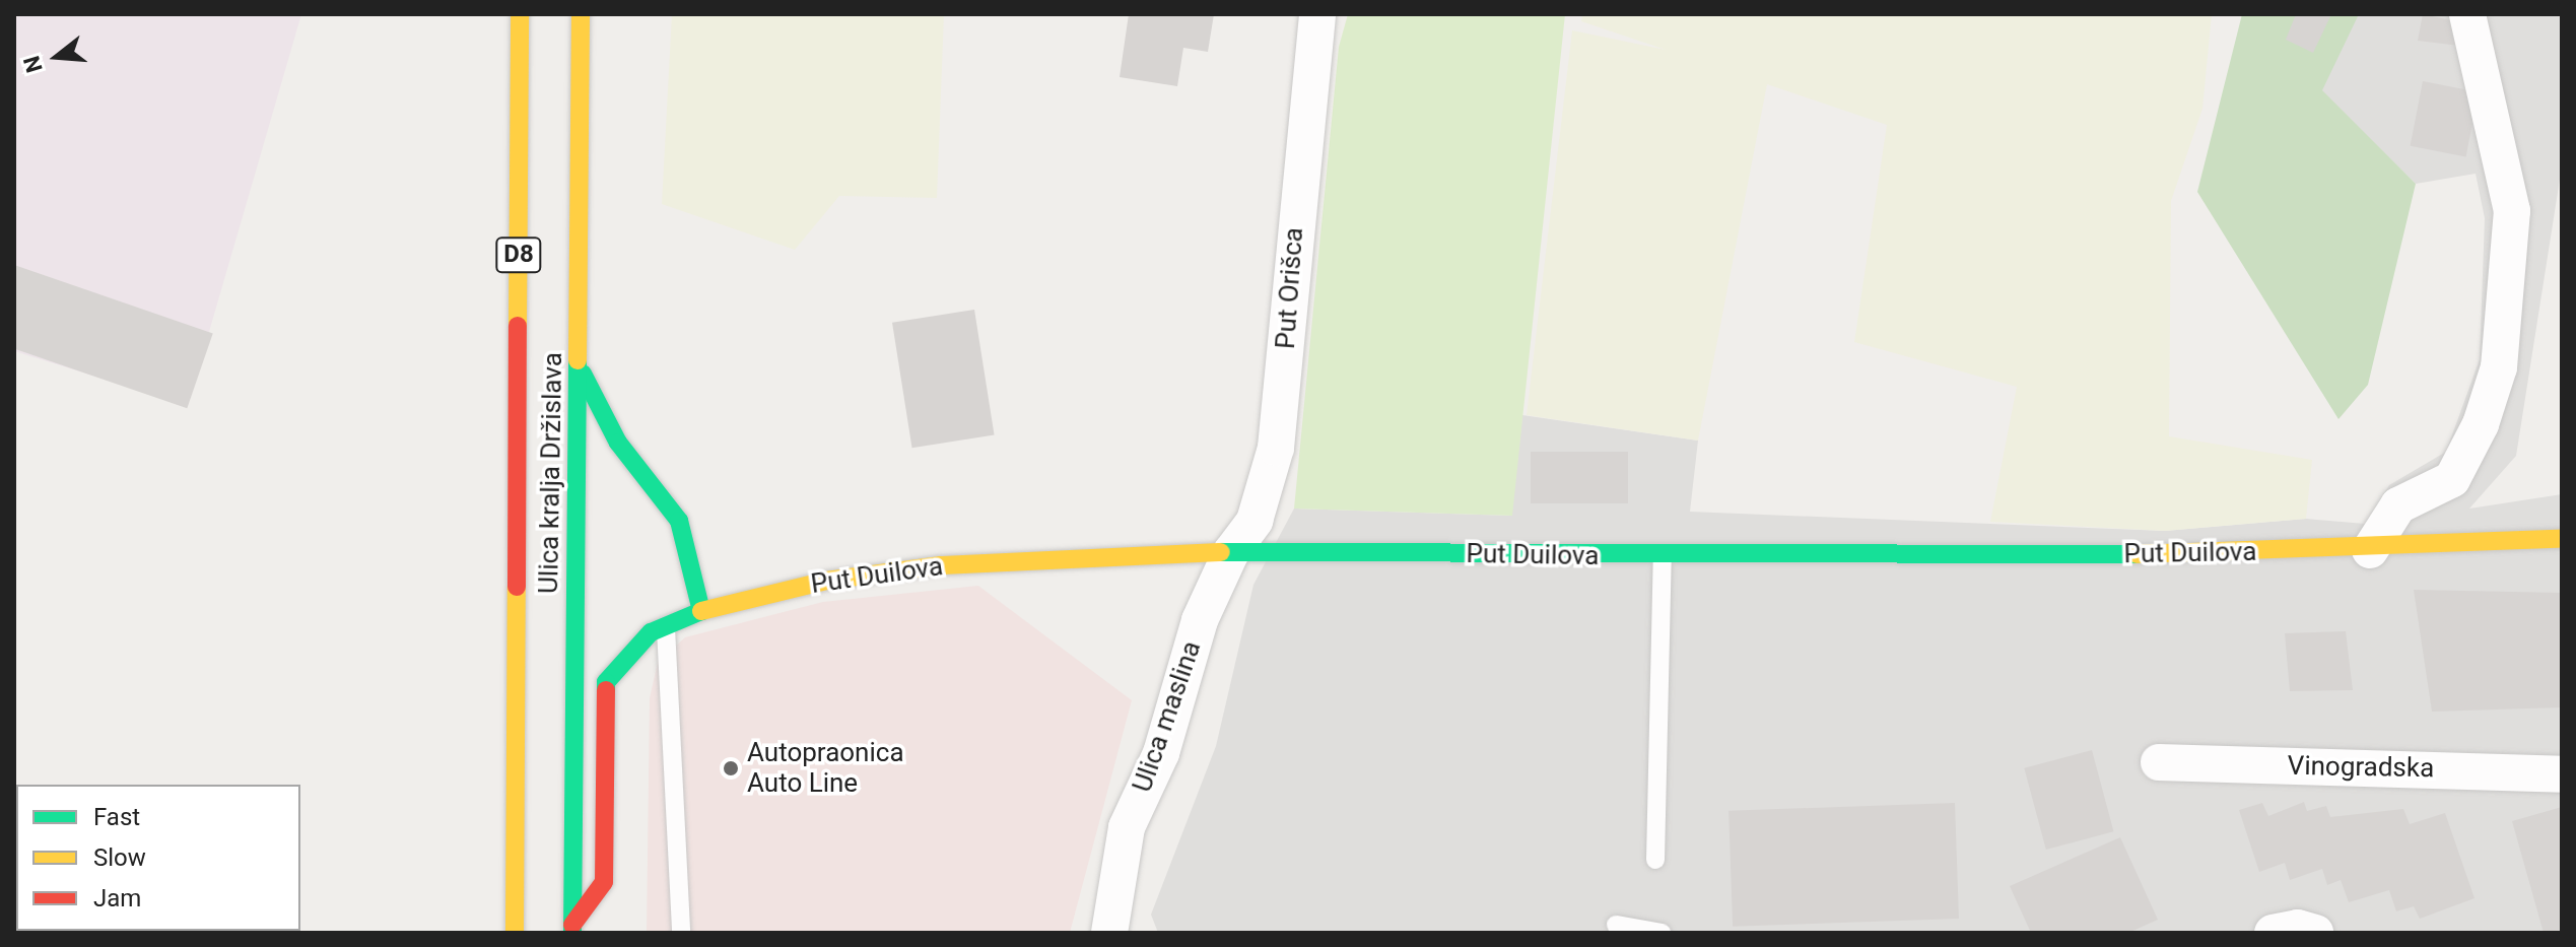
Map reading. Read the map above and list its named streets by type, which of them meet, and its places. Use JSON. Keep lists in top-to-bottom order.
{
  "streets": {
    "main road": ["D8", "Ulica kralja Držislava", "Put Duilova"],
    "street": ["Put Orišca", "Ulica maslina", "Vinogradska"]
  },
  "crossings": [
    ["Put Orišca", "Put Duilova"],
    ["Put Orišca", "Ulica maslina"],
    ["Put Duilova", "Ulica maslina"]
  ],
  "places": ["Autopraonica Auto Line"],
  "legend": ["Fast", "Slow", "Jam"],
  "north": "left"
}
